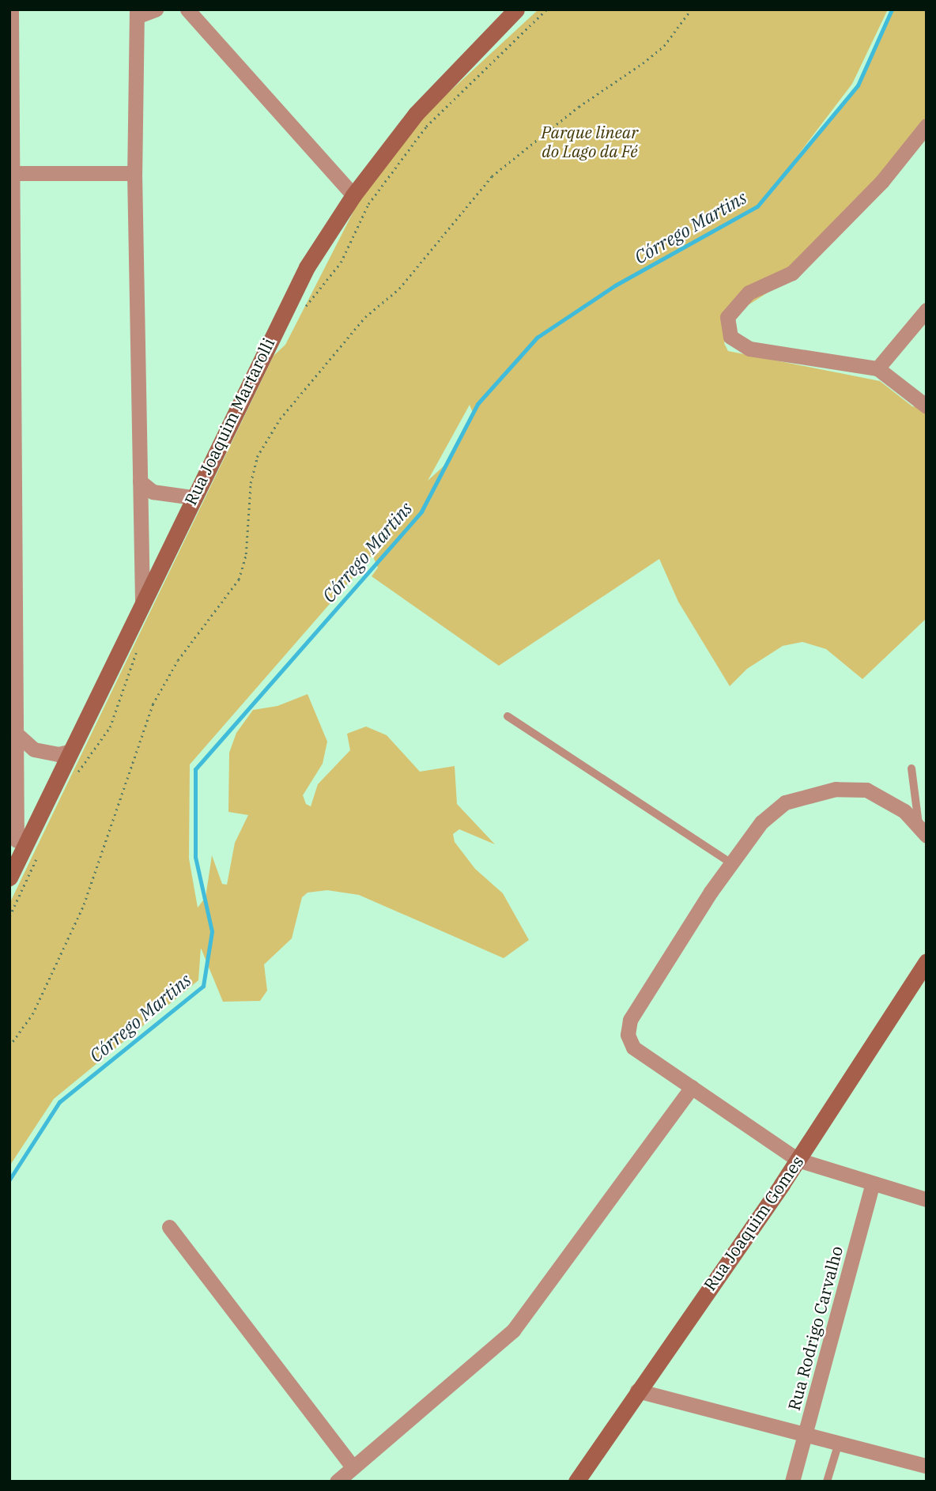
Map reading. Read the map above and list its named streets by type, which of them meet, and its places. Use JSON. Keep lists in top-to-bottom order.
{
  "streets": {
    "street": ["Rua Joaquim Martarolli", "Rua Joaquim Gomes", "Rua Rodrigo Carvalho"]
  },
  "water": ["Córrego Martins"],
  "parks": ["Parque linear do Lago da Fé"]
}
